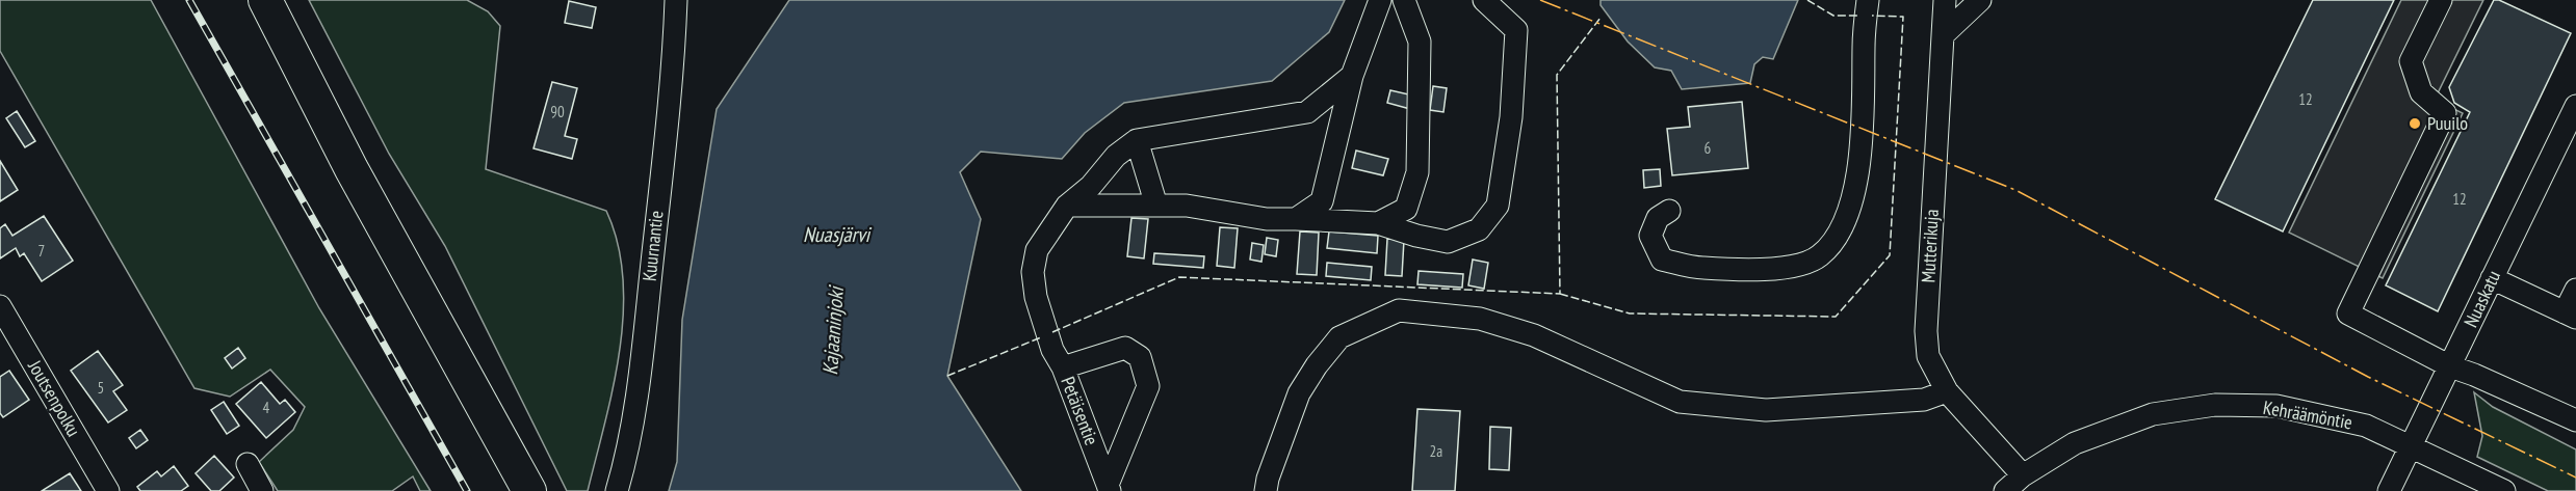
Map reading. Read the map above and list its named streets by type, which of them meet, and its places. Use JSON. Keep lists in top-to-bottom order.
{
  "streets": {
    "street": [
      "Kuurnantie",
      "Mutterikuja",
      "Nuaskatu",
      "Joutsenpolku",
      "Petäisentie",
      "Kehräämöntie"
    ]
  },
  "crossings": [
    ["Mutterikuja", "Kehräämöntie"],
    ["Nuaskatu", "Kehräämöntie"]
  ],
  "water": ["Nuasjärvi", "Kajaaninjoki"],
  "places": ["Puuilo"],
  "house_numbers": [
    "12",
    "90",
    "6",
    "12",
    "7",
    "5",
    "4",
    "2a"
  ]
}
